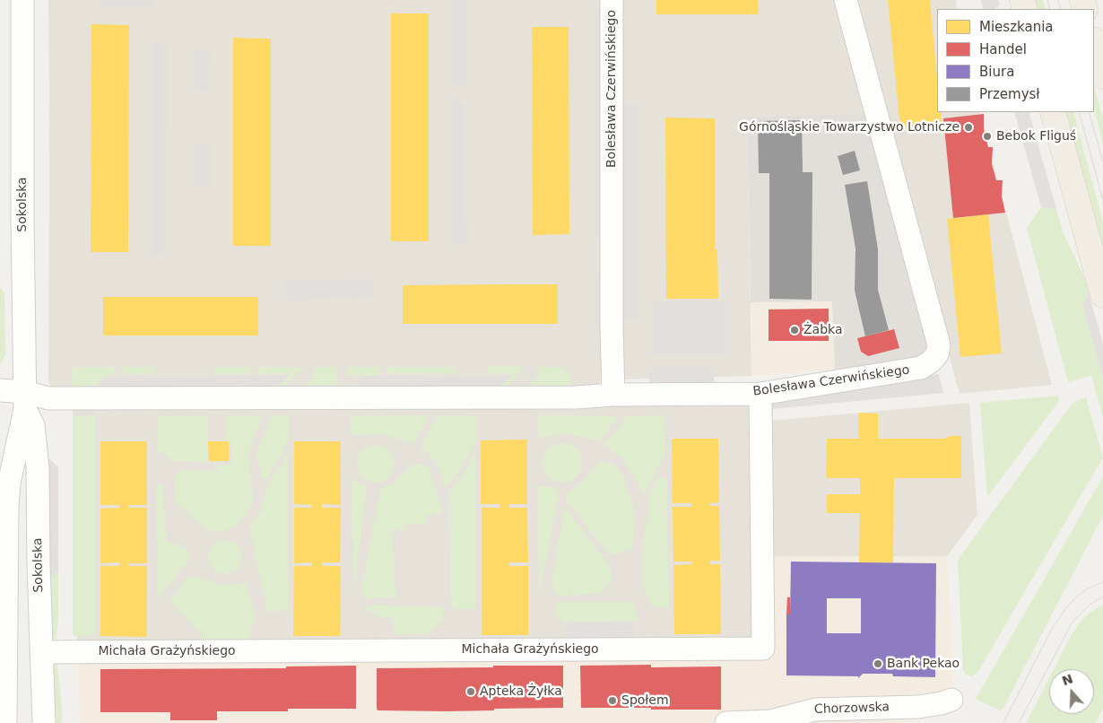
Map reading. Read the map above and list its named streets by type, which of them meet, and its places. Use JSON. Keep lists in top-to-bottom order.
{
  "streets": {
    "street": [
      "Bolesława Czerwińskiego",
      "Sokolska",
      "Michała Grażyńskiego",
      "Chorzowska"
    ]
  },
  "crossings": [
    ["Bolesława Czerwińskiego", "Michała Grażyńskiego"],
    ["Sokolska", "Michała Grażyńskiego"]
  ],
  "places": [
    "Górnośląskie Towarzystwo Lotnicze",
    "Bebok Fliguś",
    "Żabka",
    "Bank Pekao",
    "Apteka Żyłka",
    "Społem"
  ],
  "legend": [
    "Mieszkania",
    "Handel",
    "Biura",
    "Przemysł"
  ],
  "north": "top"
}
